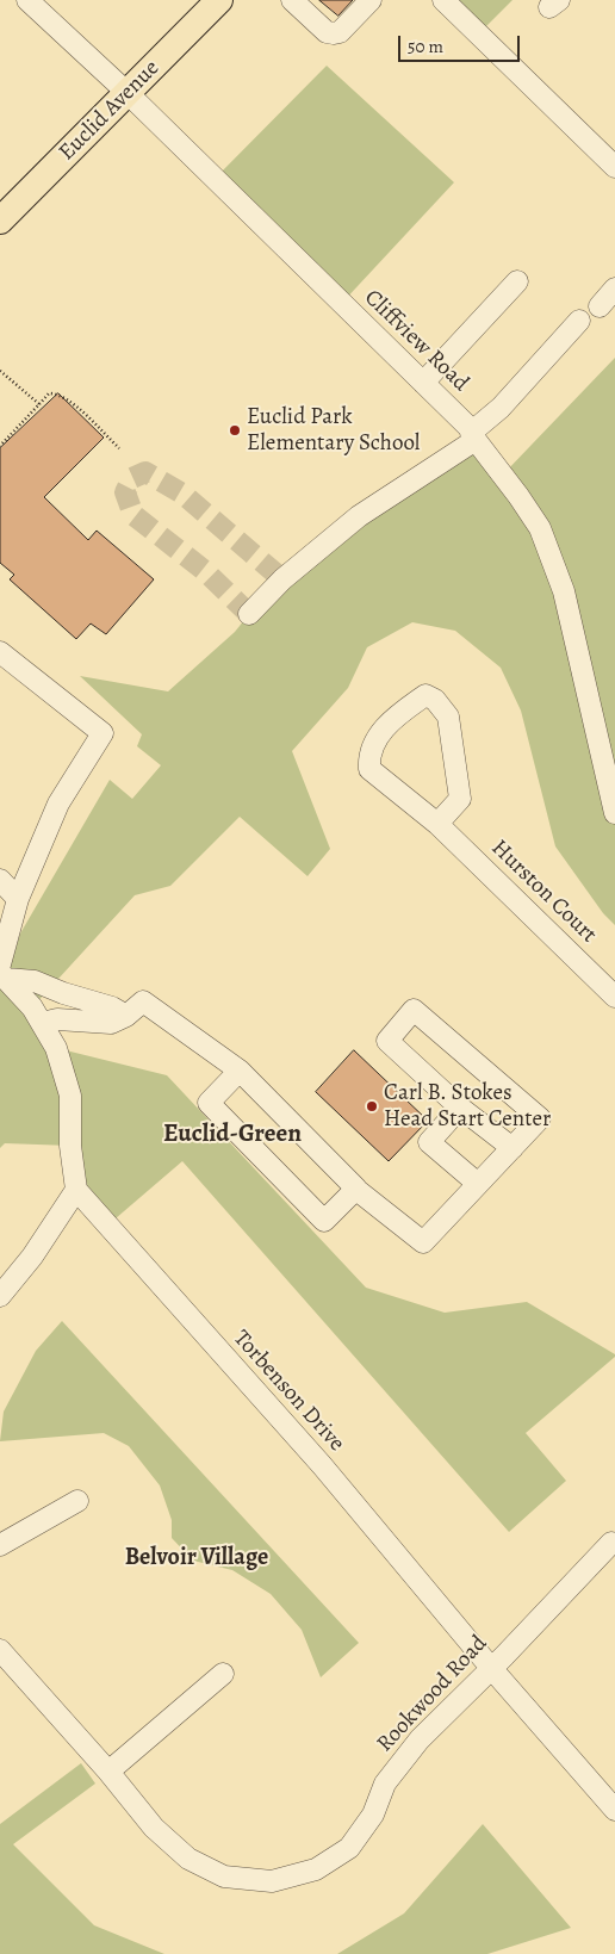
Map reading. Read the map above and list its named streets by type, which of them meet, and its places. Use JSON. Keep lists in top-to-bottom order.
{
  "streets": {
    "main road": ["Euclid Avenue"],
    "street": [
      "Cliffview Road",
      "Hurston Court",
      "Torbenson Drive",
      "Rookwood Road"
    ]
  },
  "crossings": [
    ["Euclid Avenue", "Cliffview Road"],
    ["Torbenson Drive", "Rookwood Road"]
  ],
  "districts": ["Euclid-Green", "Belvoir Village"],
  "places": ["Euclid Park Elementary School", "Carl B. Stokes Head Start Center"],
  "scale_bar": "50 m"
}
